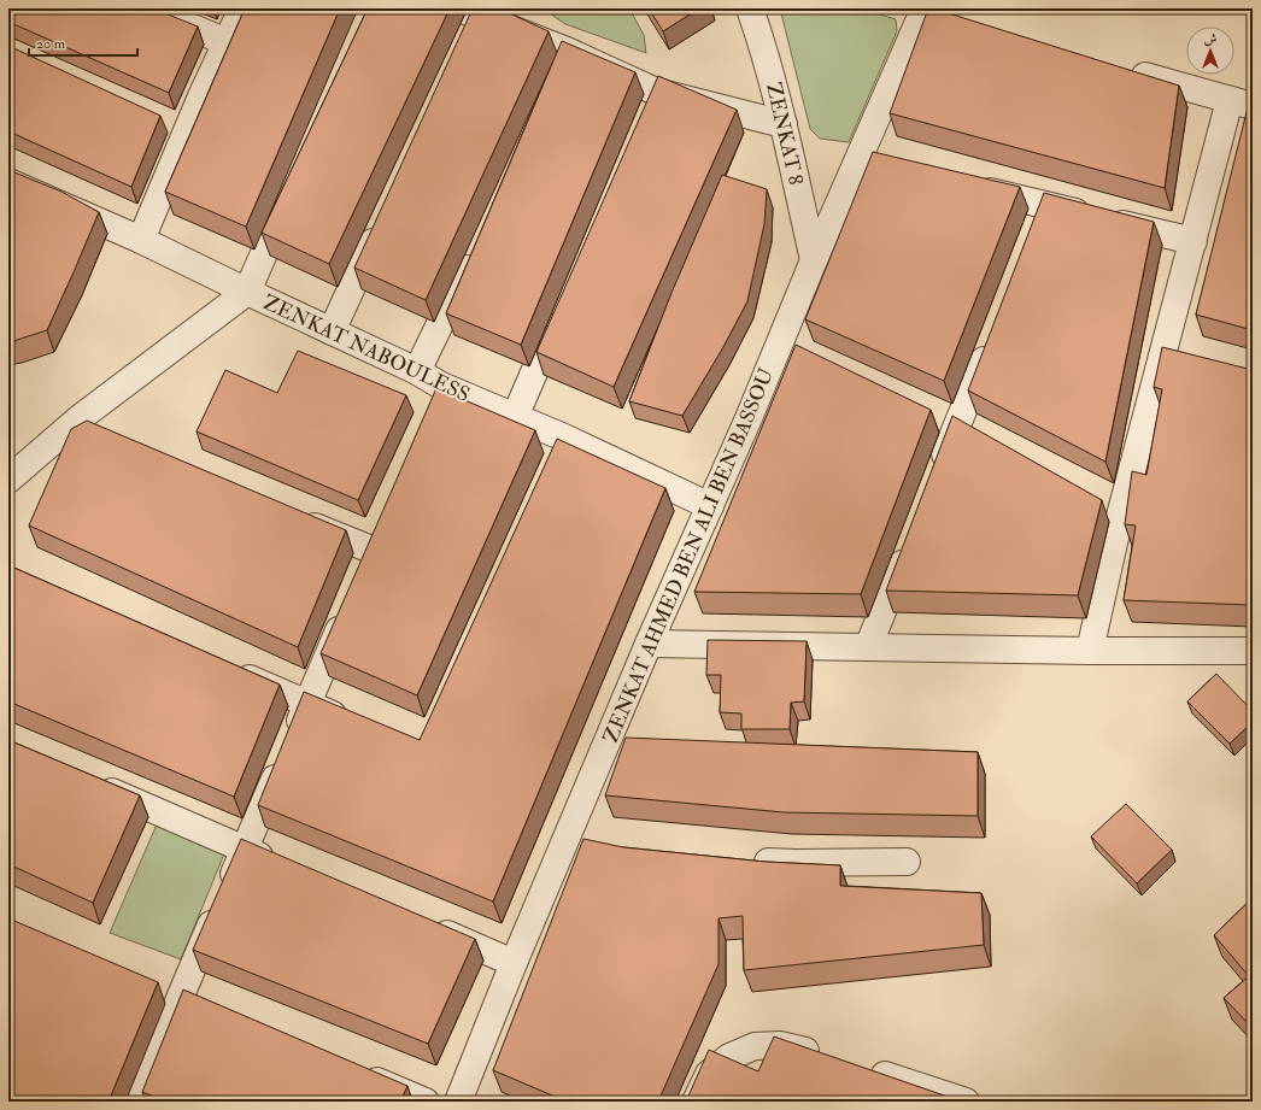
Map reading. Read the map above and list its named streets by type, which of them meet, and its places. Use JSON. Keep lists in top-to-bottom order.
{
  "streets": {
    "street": ["ZENKAT 8", "ZENKAT NABOULESS", "ZENKAT AHMED BEN ALI BEN BASSOU"]
  },
  "crossings": [
    ["ZENKAT 8", "ZENKAT AHMED BEN ALI BEN BASSOU"],
    ["ZENKAT NABOULESS", "ZENKAT AHMED BEN ALI BEN BASSOU"]
  ],
  "scale_bar": "20 m",
  "north": "top"
}
